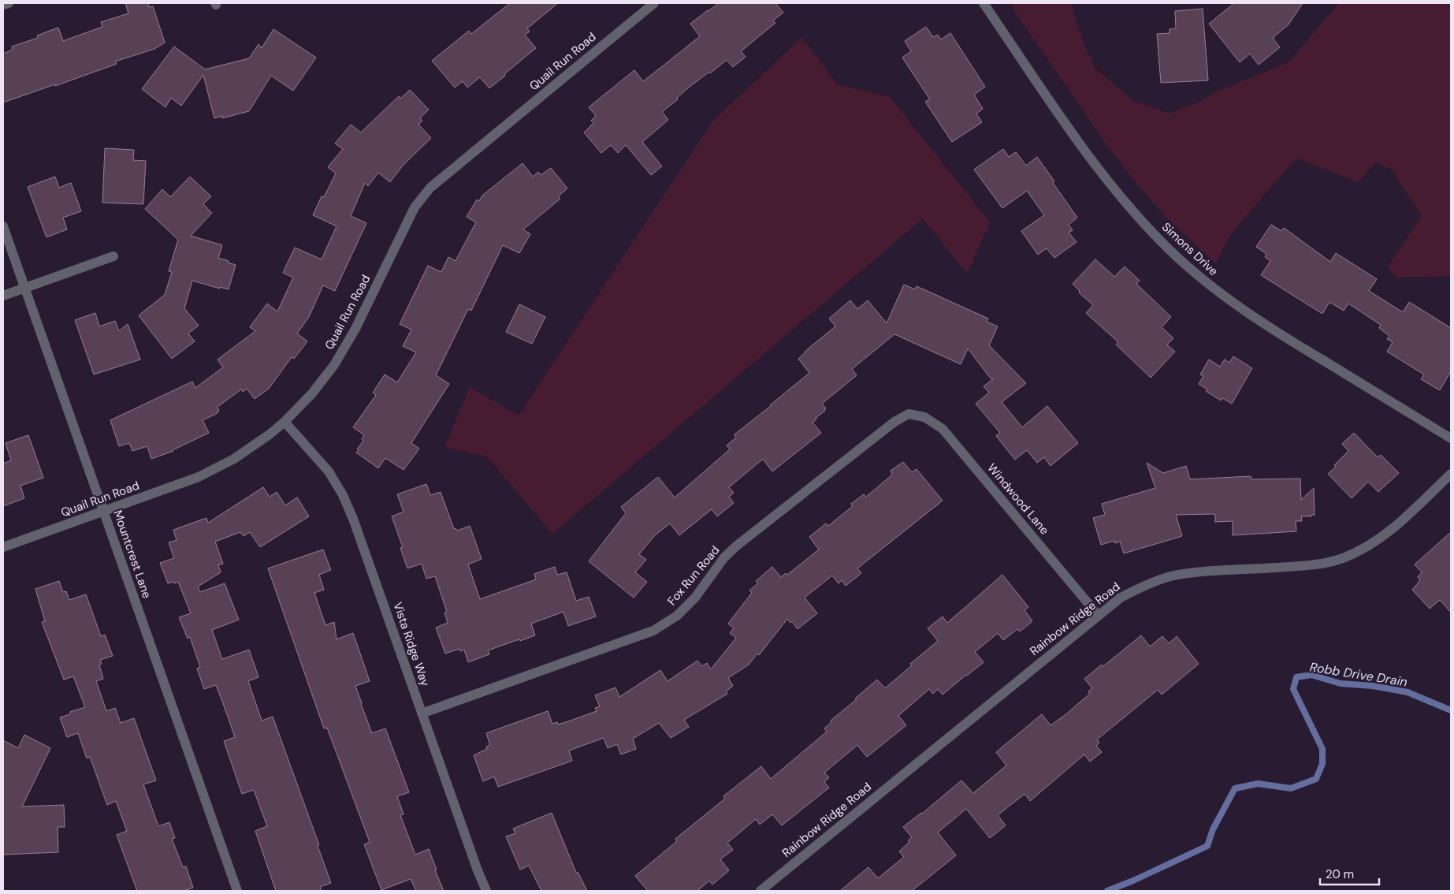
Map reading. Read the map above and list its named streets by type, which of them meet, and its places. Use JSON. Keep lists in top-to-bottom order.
{
  "streets": {
    "street": [
      "Quail Run Road",
      "Simons Drive",
      "Windwood Lane",
      "Mountcrest Lane",
      "Fox Run Road",
      "Rainbow Ridge Road",
      "Vista Ridge Way"
    ]
  },
  "crossings": [
    ["Quail Run Road", "Mountcrest Lane"],
    ["Quail Run Road", "Vista Ridge Way"],
    ["Windwood Lane", "Fox Run Road"],
    ["Windwood Lane", "Rainbow Ridge Road"],
    ["Fox Run Road", "Vista Ridge Way"]
  ],
  "water": ["Robb Drive Drain"],
  "scale_bar": "20 m"
}
